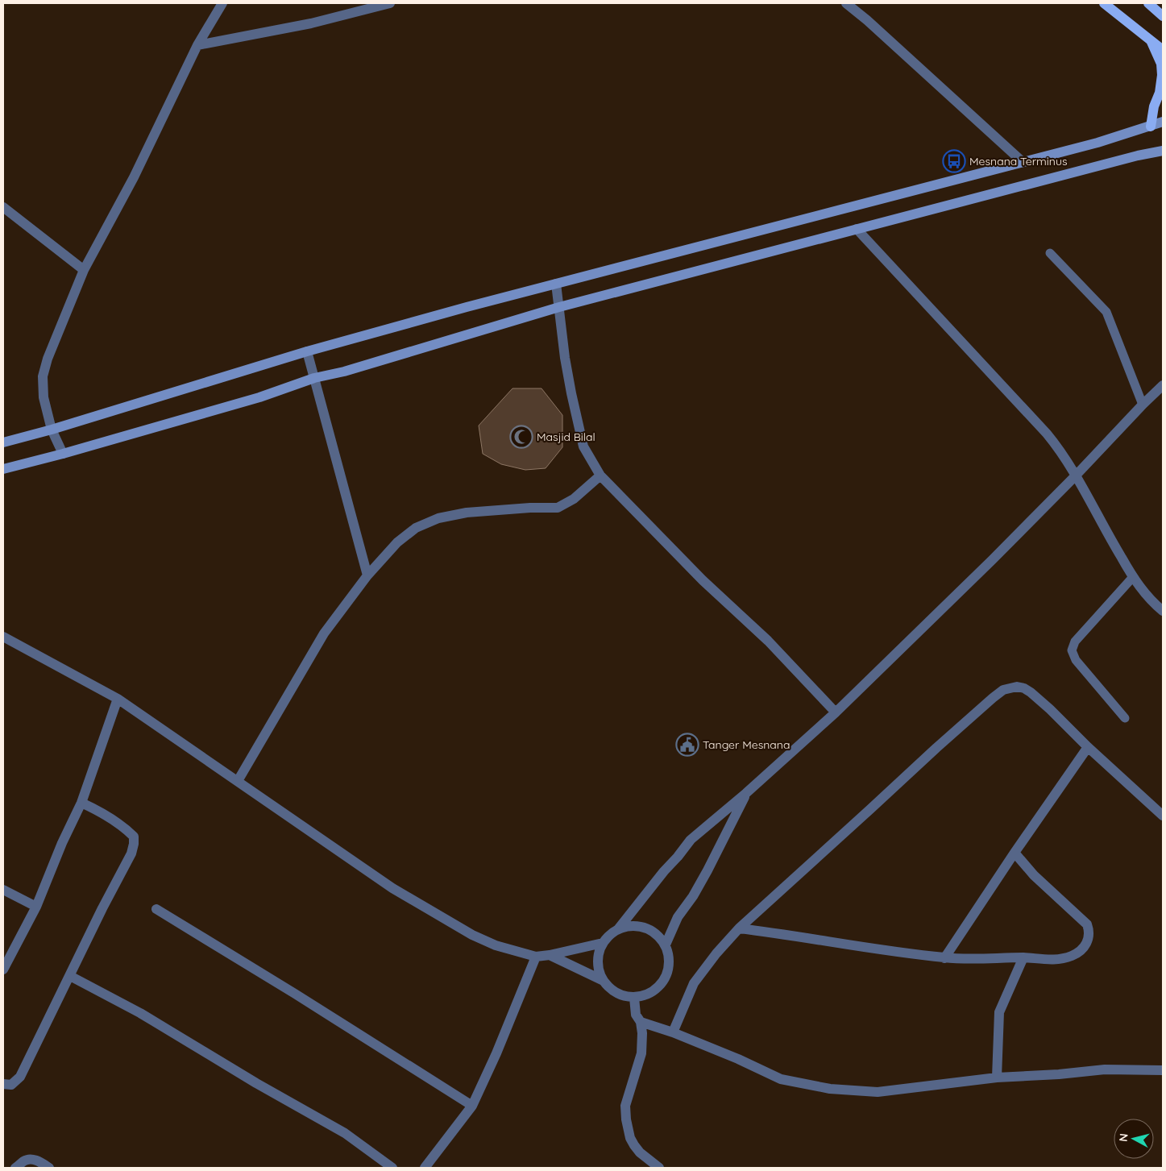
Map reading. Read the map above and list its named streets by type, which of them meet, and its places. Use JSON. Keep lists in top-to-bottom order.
{
  "places": {
    "bus stop": ["Mesnana Terminus"],
    "mosque": ["Masjid Bilal"],
    "public building": ["Tanger Mesnana"]
  },
  "north": "left"
}
